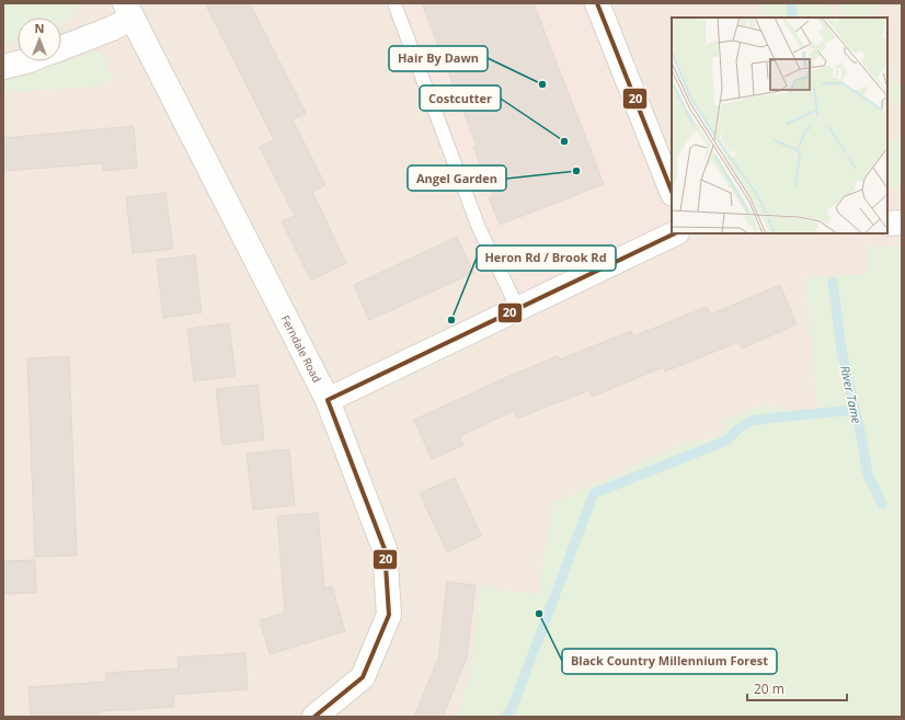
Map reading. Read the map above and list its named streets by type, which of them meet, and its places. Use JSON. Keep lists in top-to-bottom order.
{
  "streets": {
    "street": ["Ferndale Road"]
  },
  "water": ["River Tame"],
  "places": [
    "Hair By Dawn",
    "Costcutter",
    "Angel Garden",
    "Heron Rd / Brook Rd",
    "Black Country Millennium Forest"
  ],
  "lines": ["transit line 20"],
  "scale_bar": "20 m",
  "north": "top"
}
